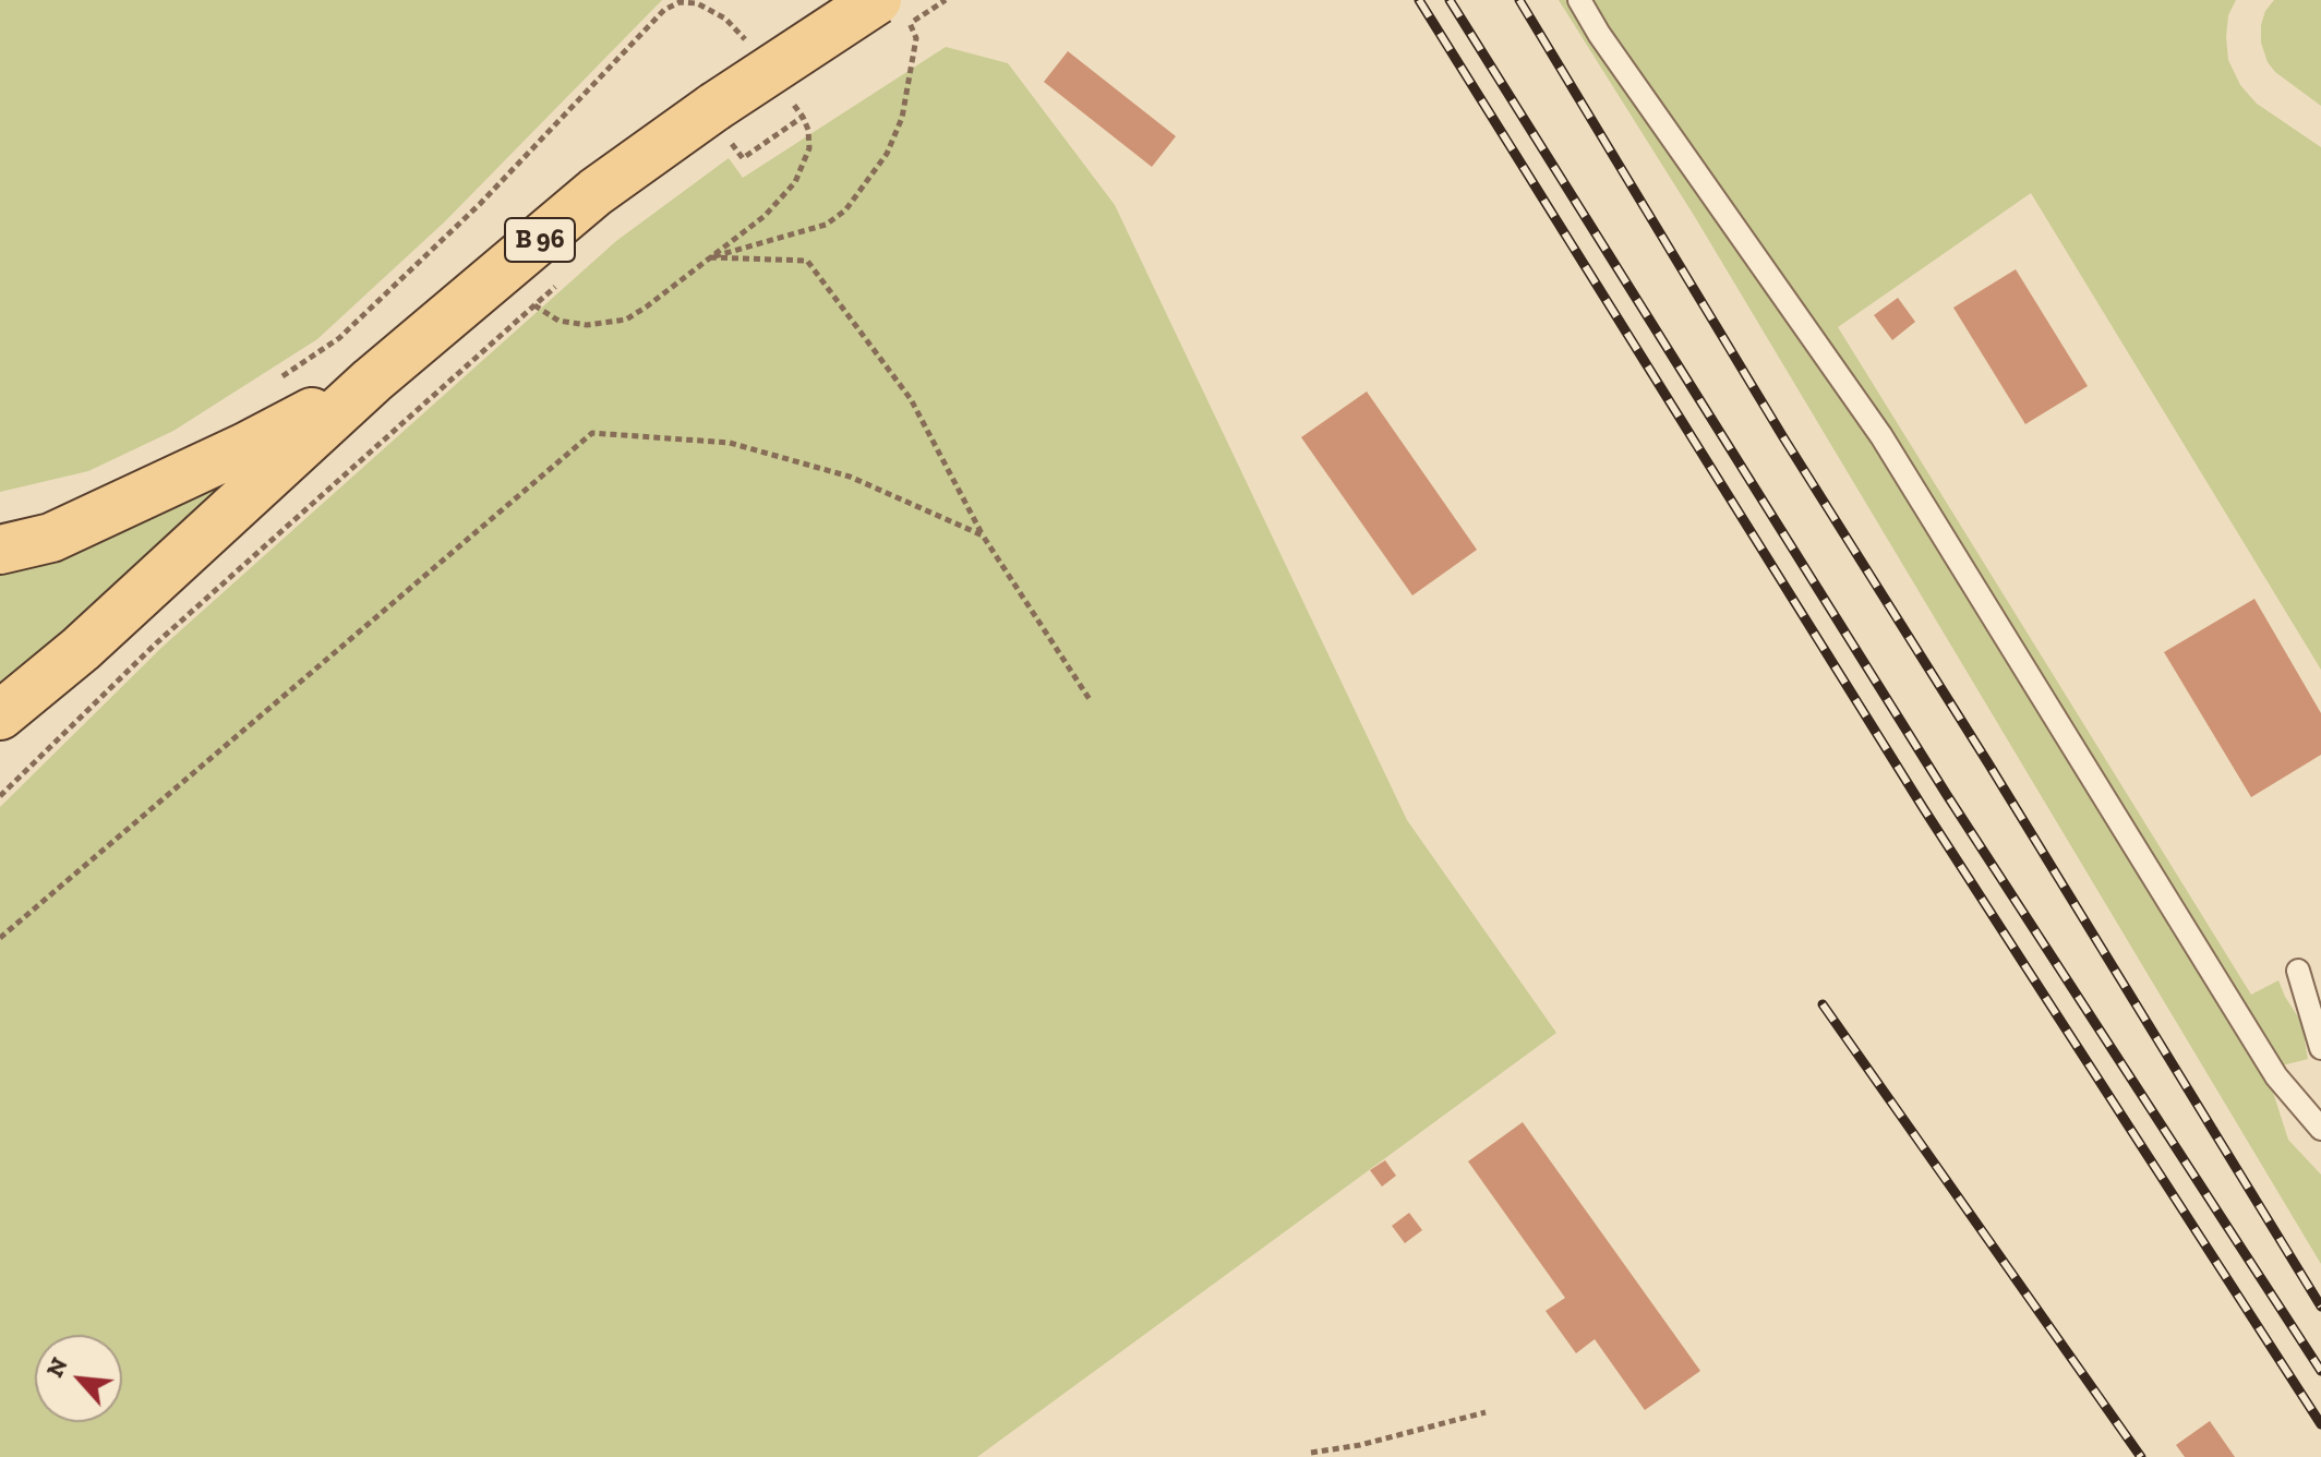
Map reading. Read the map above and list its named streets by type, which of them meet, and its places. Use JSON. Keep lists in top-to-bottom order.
{
  "streets": {
    "main road": ["B 96"]
  },
  "north": "top left"
}
